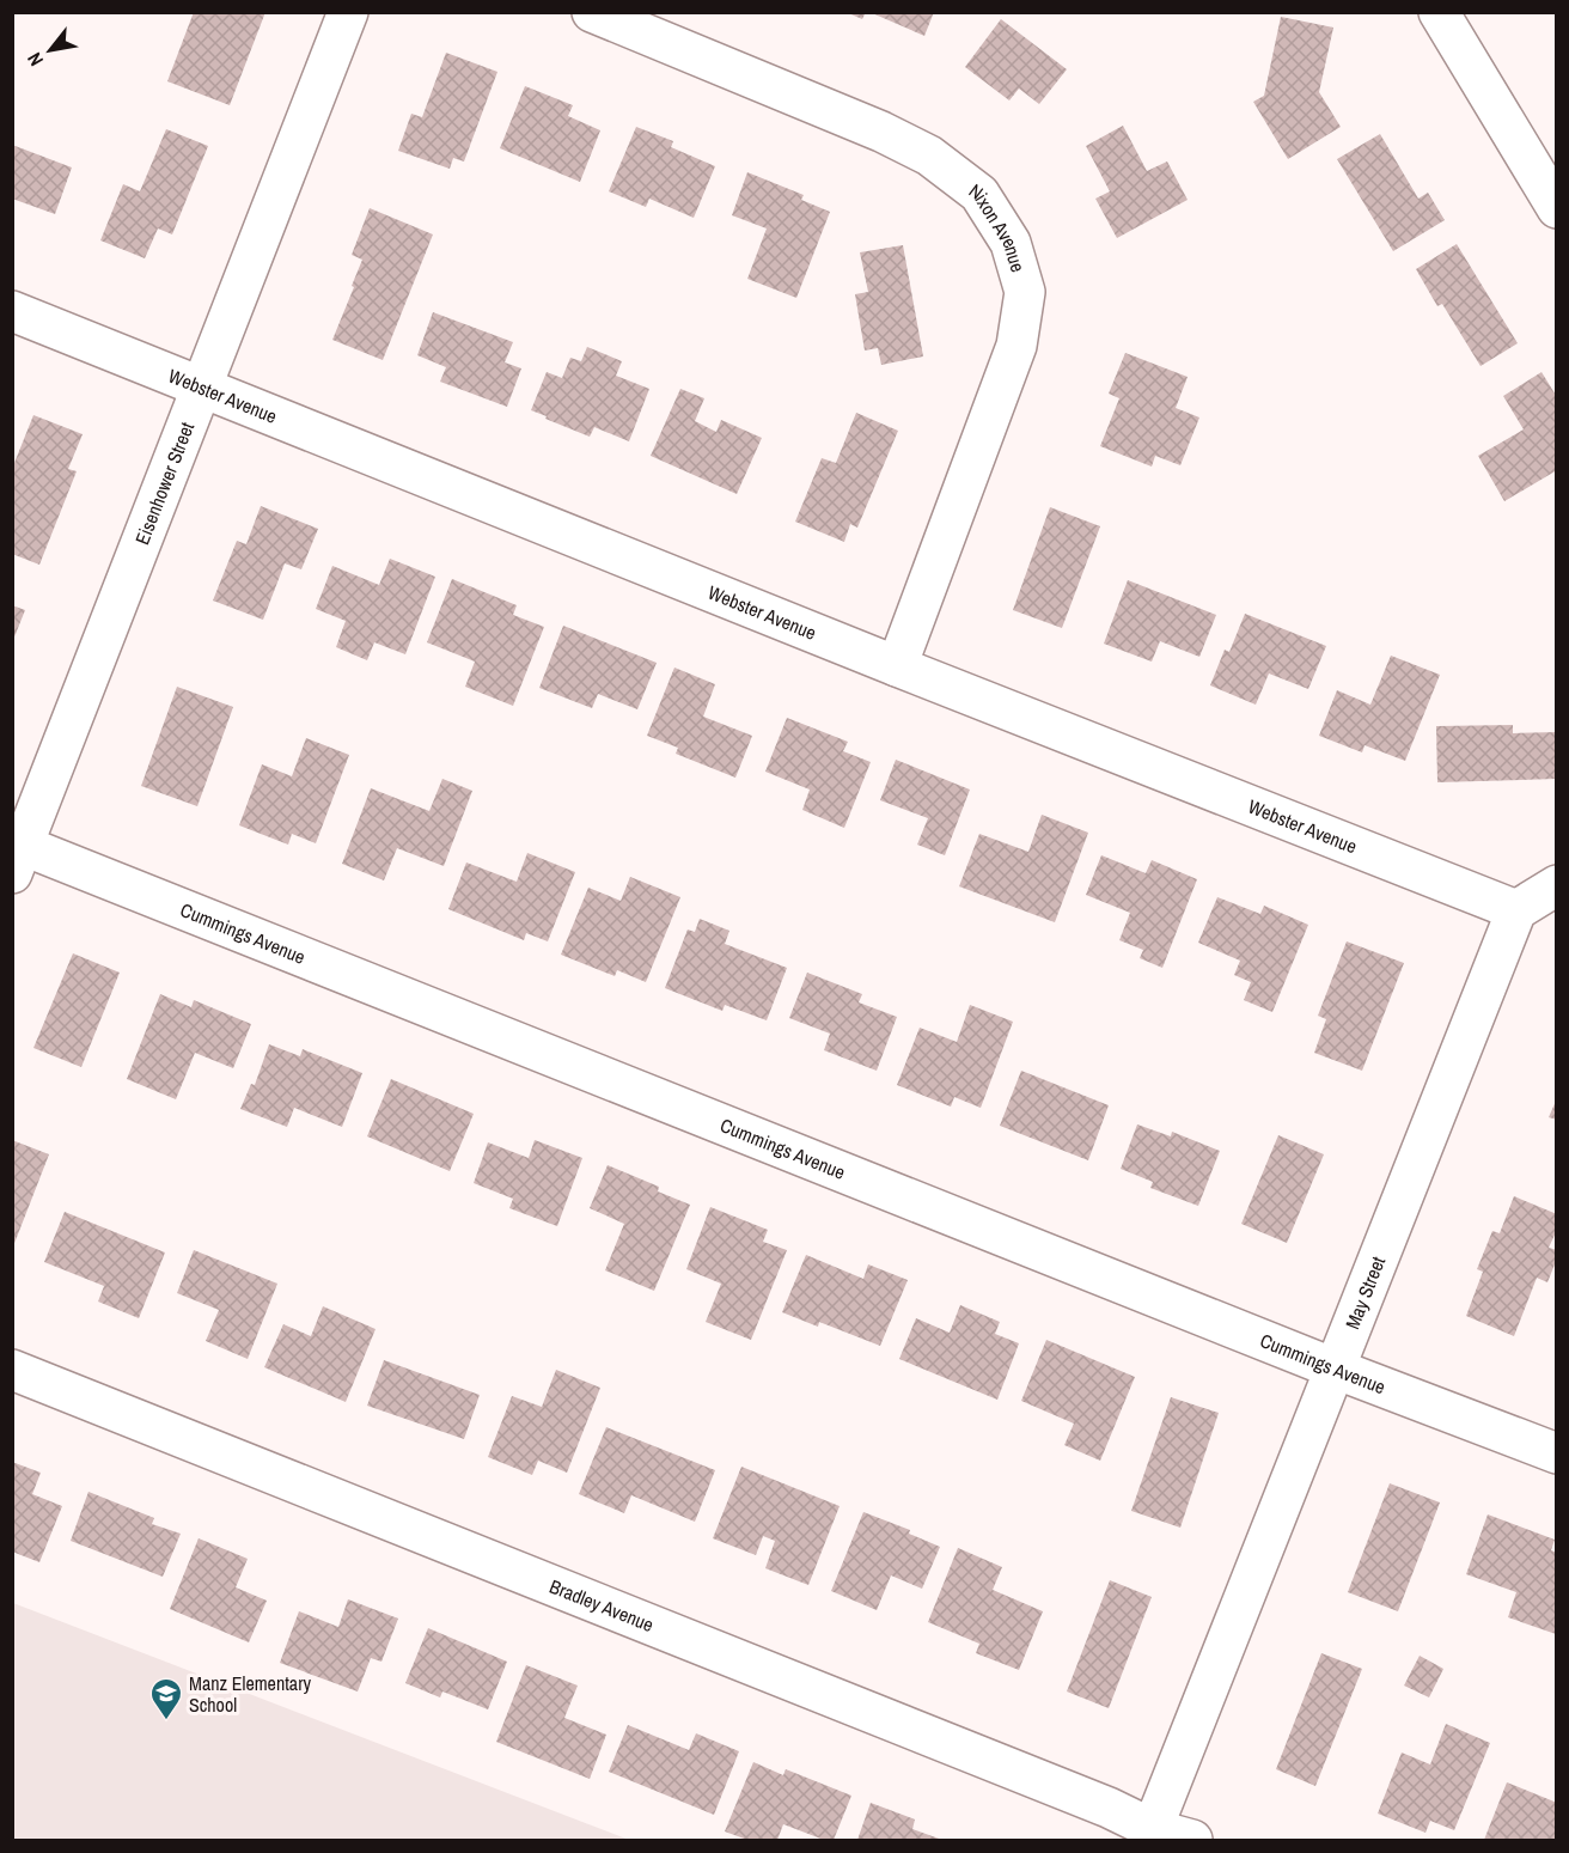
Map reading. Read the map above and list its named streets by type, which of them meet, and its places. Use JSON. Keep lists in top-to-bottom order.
{
  "streets": {
    "street": [
      "Nixon Avenue",
      "Webster Avenue",
      "Eisenhower Street",
      "Cummings Avenue",
      "May Street",
      "Bradley Avenue"
    ]
  },
  "crossings": [
    ["Nixon Avenue", "Webster Avenue"],
    ["Webster Avenue", "Eisenhower Street"],
    ["Webster Avenue", "May Street"],
    ["Eisenhower Street", "Cummings Avenue"],
    ["Cummings Avenue", "May Street"],
    ["May Street", "Bradley Avenue"]
  ],
  "places": {
    "school or university": ["Manz Elementary School"]
  },
  "north": "bottom left"
}
